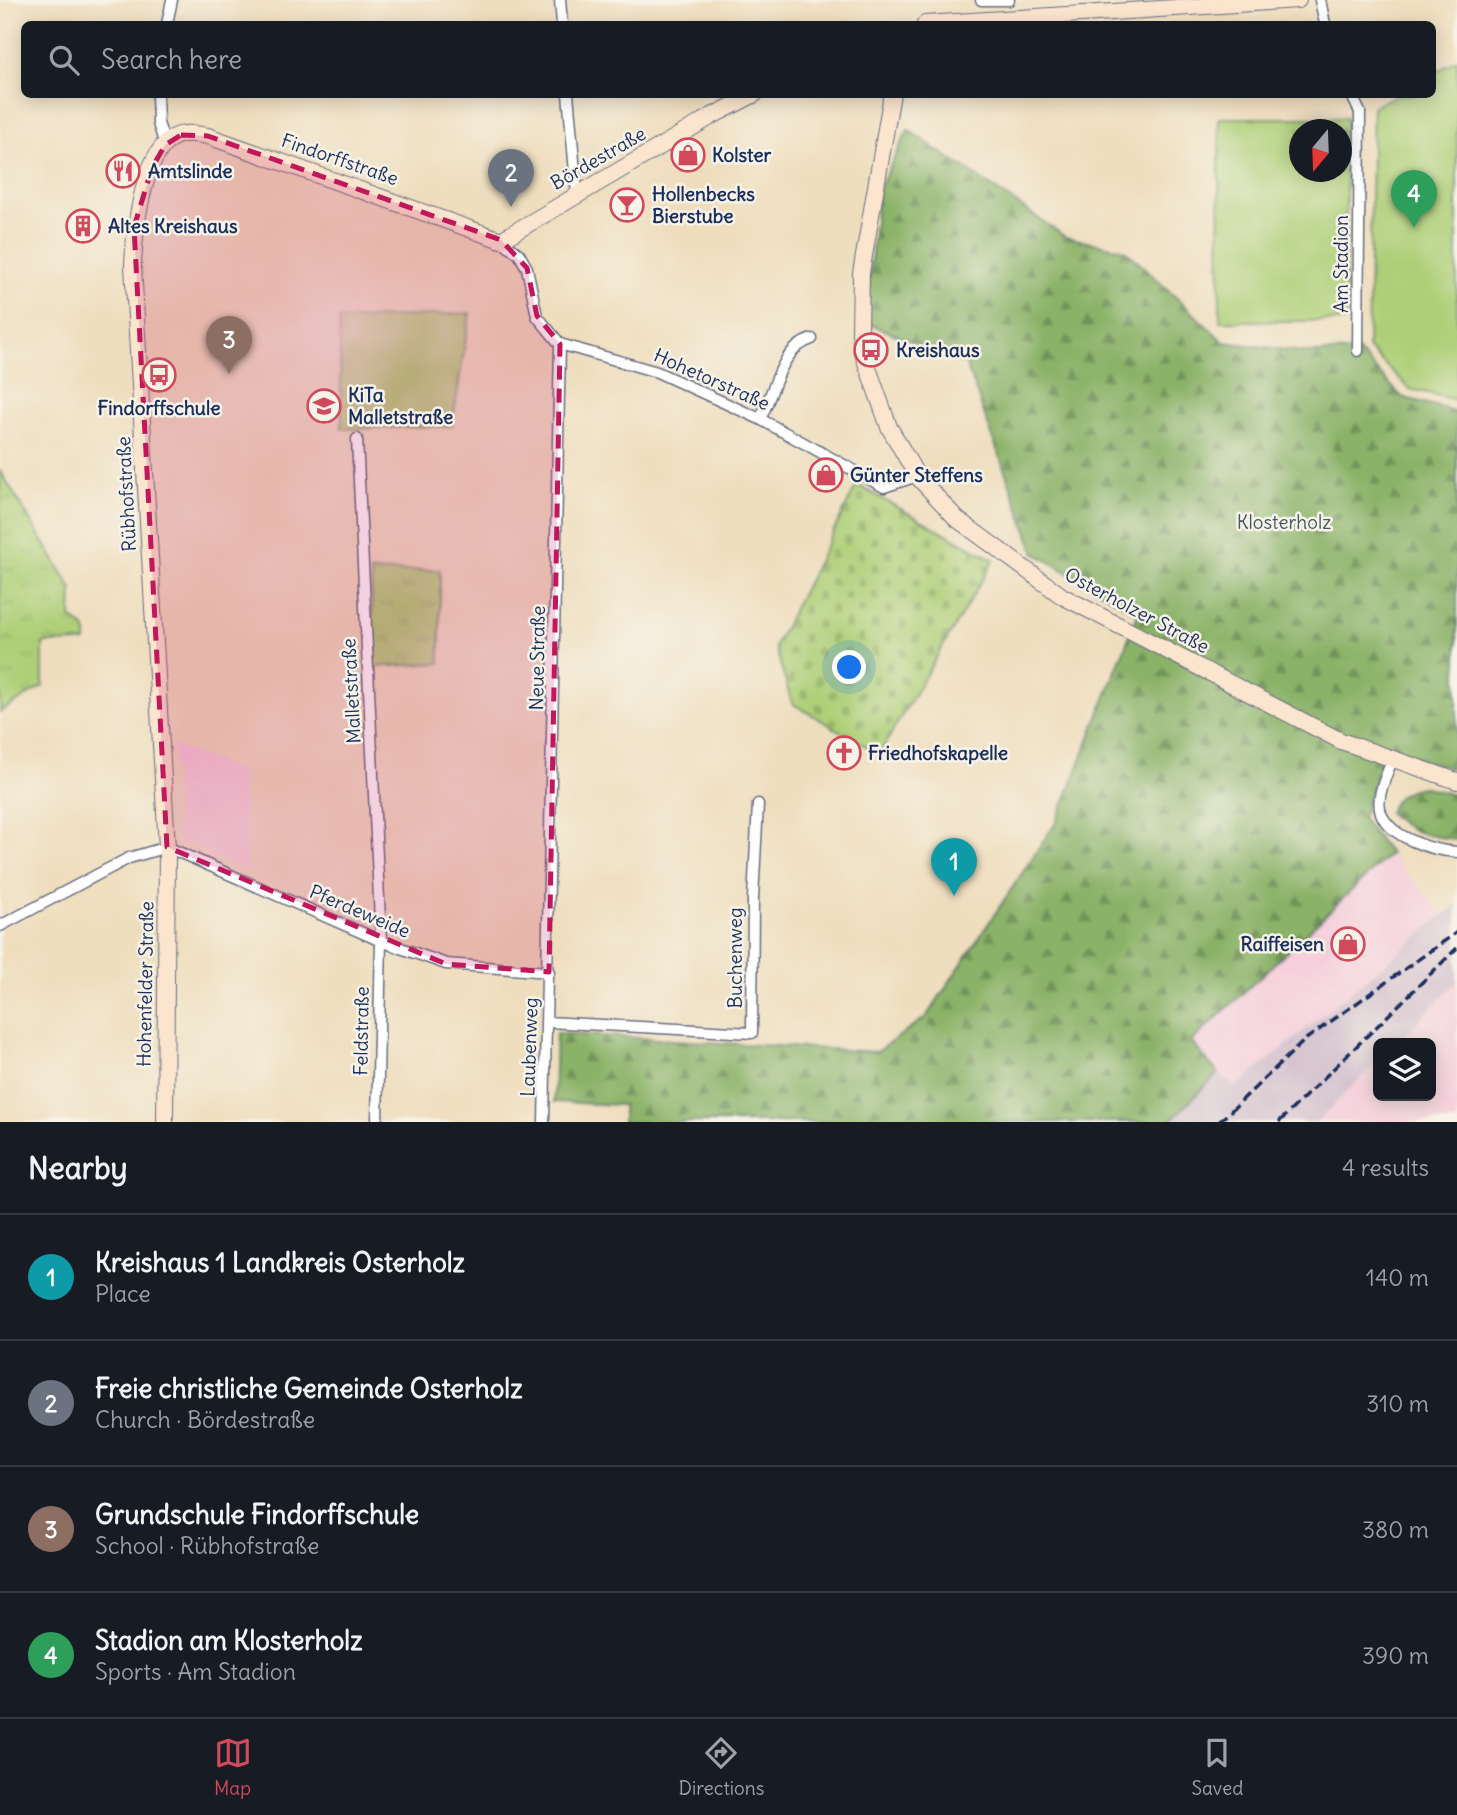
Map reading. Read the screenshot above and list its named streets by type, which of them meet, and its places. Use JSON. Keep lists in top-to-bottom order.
{
  "streets": {
    "street": [
      "Bördestraße",
      "Findorffstraße",
      "Am Stadion",
      "Hohetorstraße",
      "Rübhofstraße",
      "Osterholzer Straße",
      "Neue Straße",
      "Malletstraße",
      "Pferdeweide",
      "Buchenweg",
      "Hohenfelder Straße",
      "Feldstraße",
      "Laubenweg"
    ]
  },
  "crossings": [
    ["Bördestraße", "Findorffstraße"],
    ["Findorffstraße", "Rübhofstraße"],
    ["Hohetorstraße", "Osterholzer Straße"],
    ["Hohetorstraße", "Neue Straße"],
    ["Rübhofstraße", "Pferdeweide"],
    ["Rübhofstraße", "Hohenfelder Straße"],
    ["Neue Straße", "Pferdeweide"],
    ["Neue Straße", "Laubenweg"],
    ["Malletstraße", "Pferdeweide"],
    ["Malletstraße", "Feldstraße"],
    ["Pferdeweide", "Hohenfelder Straße"],
    ["Pferdeweide", "Feldstraße"],
    ["Pferdeweide", "Laubenweg"],
    ["Buchenweg", "Laubenweg"]
  ],
  "parks": ["Klosterholz"],
  "places": {
    "shop": ["Kolster", "Günter Steffens", "Raiffeisen"],
    "restaurant": ["Amtslinde"],
    "bar": ["Hollenbecks Bierstube"],
    "building": ["Altes Kreishaus"],
    "bus stop": ["Kreishaus", "Findorffschule"],
    "school or university": ["KiTa Malletstraße"],
    "church": ["Friedhofskapelle"]
  },
  "north": "bottom",
  "page": {
    "search": "Search here",
    "pins": [
      "2",
      "4",
      "3",
      "1"
    ],
    "heading": ["Nearby", "4 results"],
    "list": [
      {
        "mark": "1",
        "name": "Kreishaus 1 Landkreis Osterholz",
        "note": "Place",
        "value": "140 m"
      },
      {
        "mark": "2",
        "name": "Freie christliche Gemeinde Osterholz",
        "note": "Church · Bördestraße",
        "value": "310 m"
      },
      {
        "mark": "3",
        "name": "Grundschule Findorffschule",
        "note": "School · Rübhofstraße",
        "value": "380 m"
      },
      {
        "mark": "4",
        "name": "Stadion am Klosterholz",
        "note": "Sports · Am Stadion",
        "value": "390 m"
      }
    ],
    "nav": ["Map", "Directions", "Saved"]
  }
}
